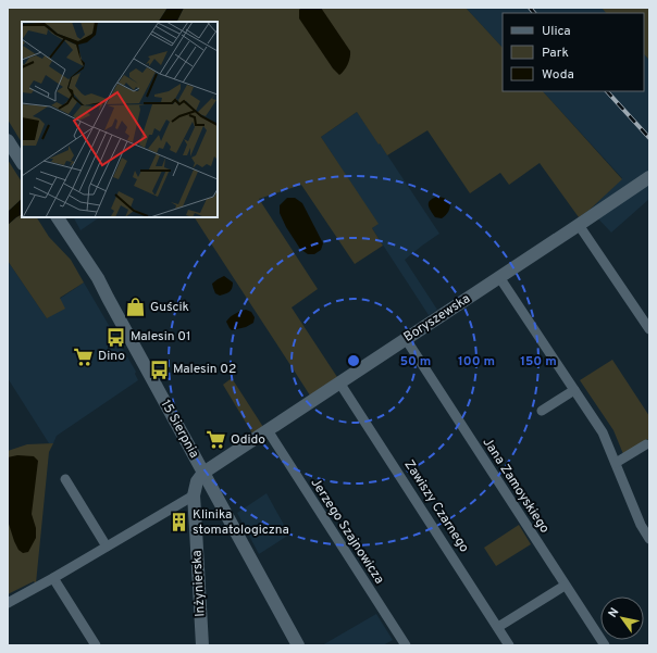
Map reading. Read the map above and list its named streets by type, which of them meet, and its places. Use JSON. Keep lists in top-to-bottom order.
{
  "streets": {
    "street": [
      "Boryszewska",
      "15 Sierpnia",
      "Jana Zamoyskiego",
      "Zawiszy Czarnego",
      "Jerzego Szajnowicza",
      "Inżynierska"
    ]
  },
  "crossings": [
    ["Boryszewska", "15 Sierpnia"],
    ["Boryszewska", "Jana Zamoyskiego"],
    ["Boryszewska", "Zawiszy Czarnego"],
    ["Boryszewska", "Jerzego Szajnowicza"],
    ["Boryszewska", "Inżynierska"],
    ["15 Sierpnia", "Inżynierska"]
  ],
  "places": {
    "shop": ["Guścik"],
    "bus stop": ["Malesin 01", "Malesin 02"],
    "supermarket": ["Dino", "Odido"],
    "building": ["Klinika stomatologiczna"]
  },
  "legend": ["Ulica", "Park", "Woda"],
  "north": "top left",
  "rings": ["50 m", "100 m", "150 m"]
}
